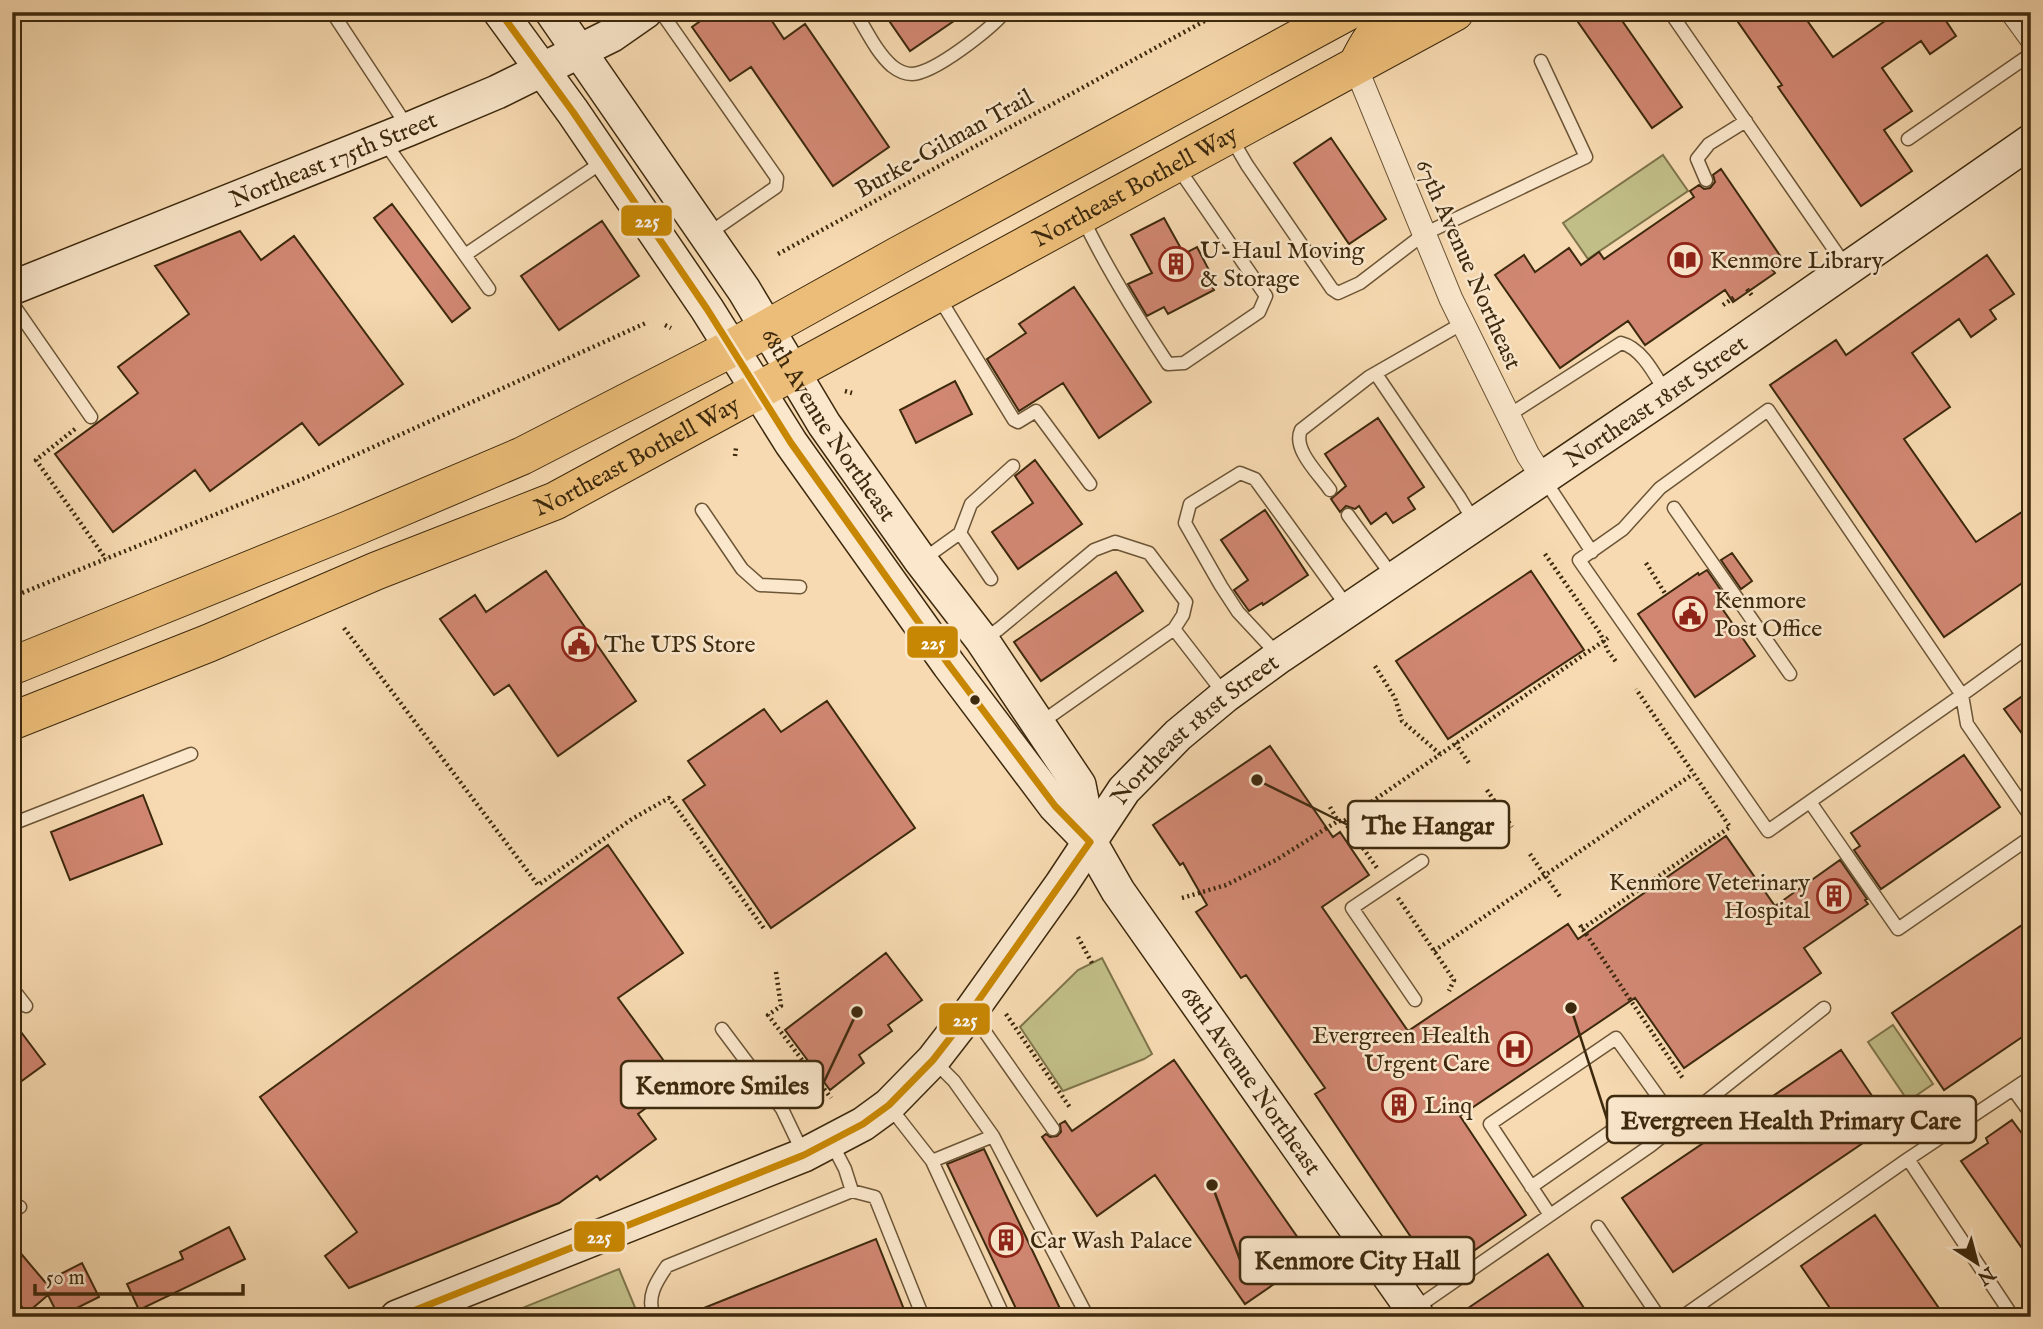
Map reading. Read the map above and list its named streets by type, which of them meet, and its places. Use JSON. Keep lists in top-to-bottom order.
{
  "streets": {
    "main road": ["Northeast Bothell Way"],
    "street": [
      "Northeast 175th Street",
      "67th Avenue Northeast",
      "Northeast 181st Street",
      "68th Avenue Northeast"
    ],
    "path": ["Burke-Gilman Trail"]
  },
  "crossings": [
    ["Northeast 175th Street", "68th Avenue Northeast"],
    ["Northeast Bothell Way", "67th Avenue Northeast"],
    ["Northeast Bothell Way", "68th Avenue Northeast"],
    ["67th Avenue Northeast", "Northeast 181st Street"],
    ["Northeast 181st Street", "68th Avenue Northeast"]
  ],
  "places": {
    "library": ["Kenmore Library"],
    "building": [
      "U-Haul Moving & Storage",
      "Kenmore Veterinary Hospital",
      "Linq",
      "Car Wash Palace"
    ],
    "public building": ["Kenmore Post Office", "The UPS Store"],
    "other": [
      "The Hangar",
      "Evergreen Health Primary Care",
      "Kenmore Smiles",
      "Kenmore City Hall"
    ],
    "hospital": ["Evergreen Health Urgent Care"]
  },
  "lines": ["transit line 225"],
  "scale_bar": "50 m",
  "north": "bottom right"
}
